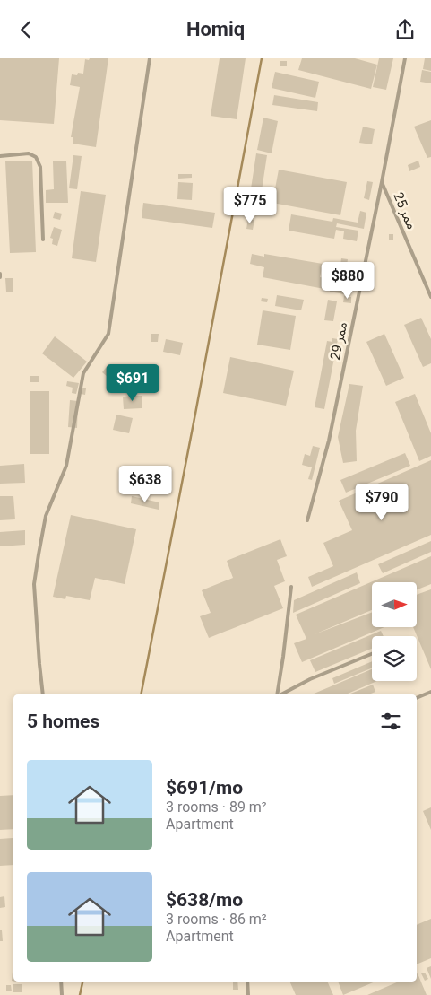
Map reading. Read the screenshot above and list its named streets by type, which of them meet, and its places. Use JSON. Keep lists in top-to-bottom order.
{
  "streets": {
    "lane": ["ممر 25", "ممر 29"]
  },
  "crossings": [
    ["ممر 25", "ممر 29"]
  ],
  "north": "right",
  "page": {
    "header": "Homiq",
    "price": [
      "$775",
      "$880",
      "$691",
      "$638",
      "$790"
    ],
    "heading": "5 homes",
    "list": [
      {
        "name": "$691/mo",
        "note": "3 rooms · 89 m² · Apartment"
      },
      {
        "name": "$638/mo",
        "note": "3 rooms · 86 m² · Apartment"
      }
    ]
  }
}
